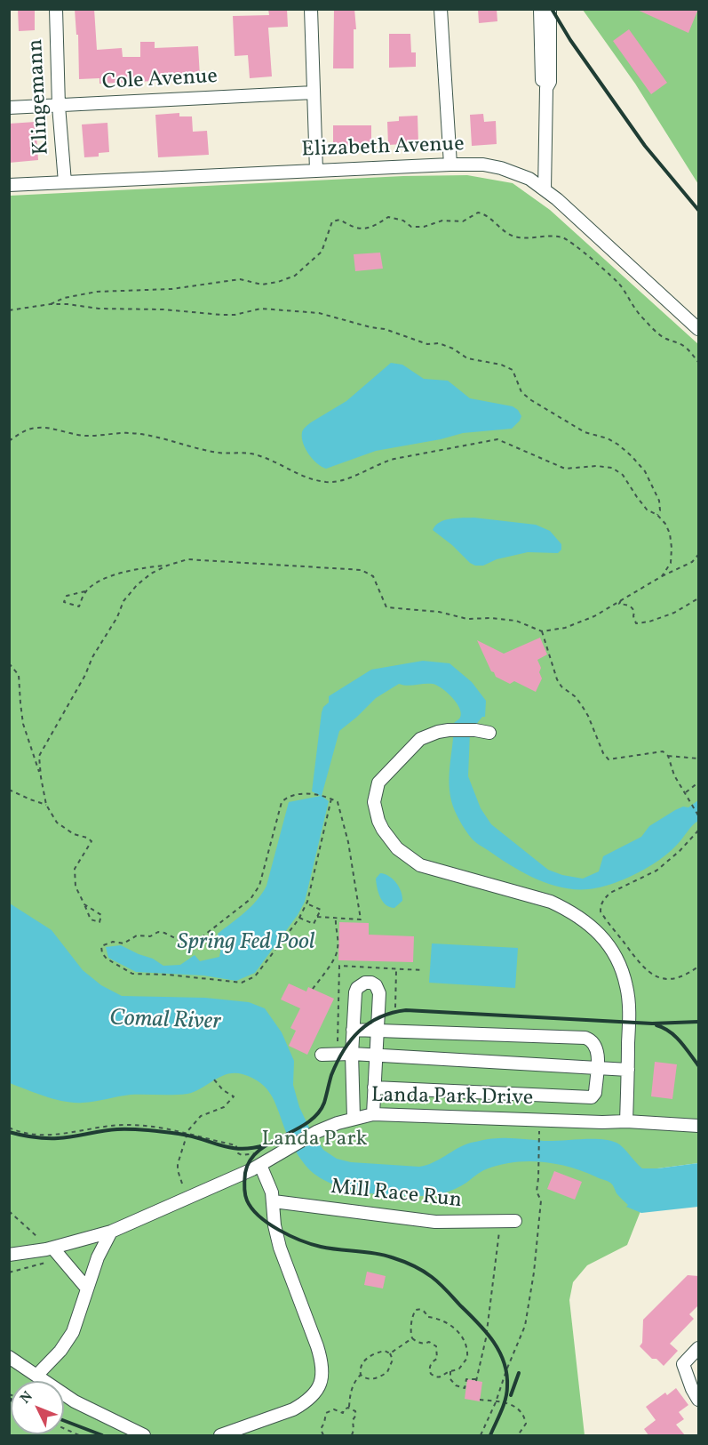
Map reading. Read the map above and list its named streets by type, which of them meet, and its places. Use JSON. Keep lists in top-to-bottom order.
{
  "streets": {
    "street": [
      "Cole Avenue",
      "Klingemann",
      "Elizabeth Avenue",
      "Landa Park Drive",
      "Mill Race Run"
    ]
  },
  "crossings": [
    ["Cole Avenue", "Klingemann"],
    ["Klingemann", "Elizabeth Avenue"]
  ],
  "water": ["Spring Fed Pool", "Comal River"],
  "parks": ["Landa Park"],
  "north": "top left"
}
